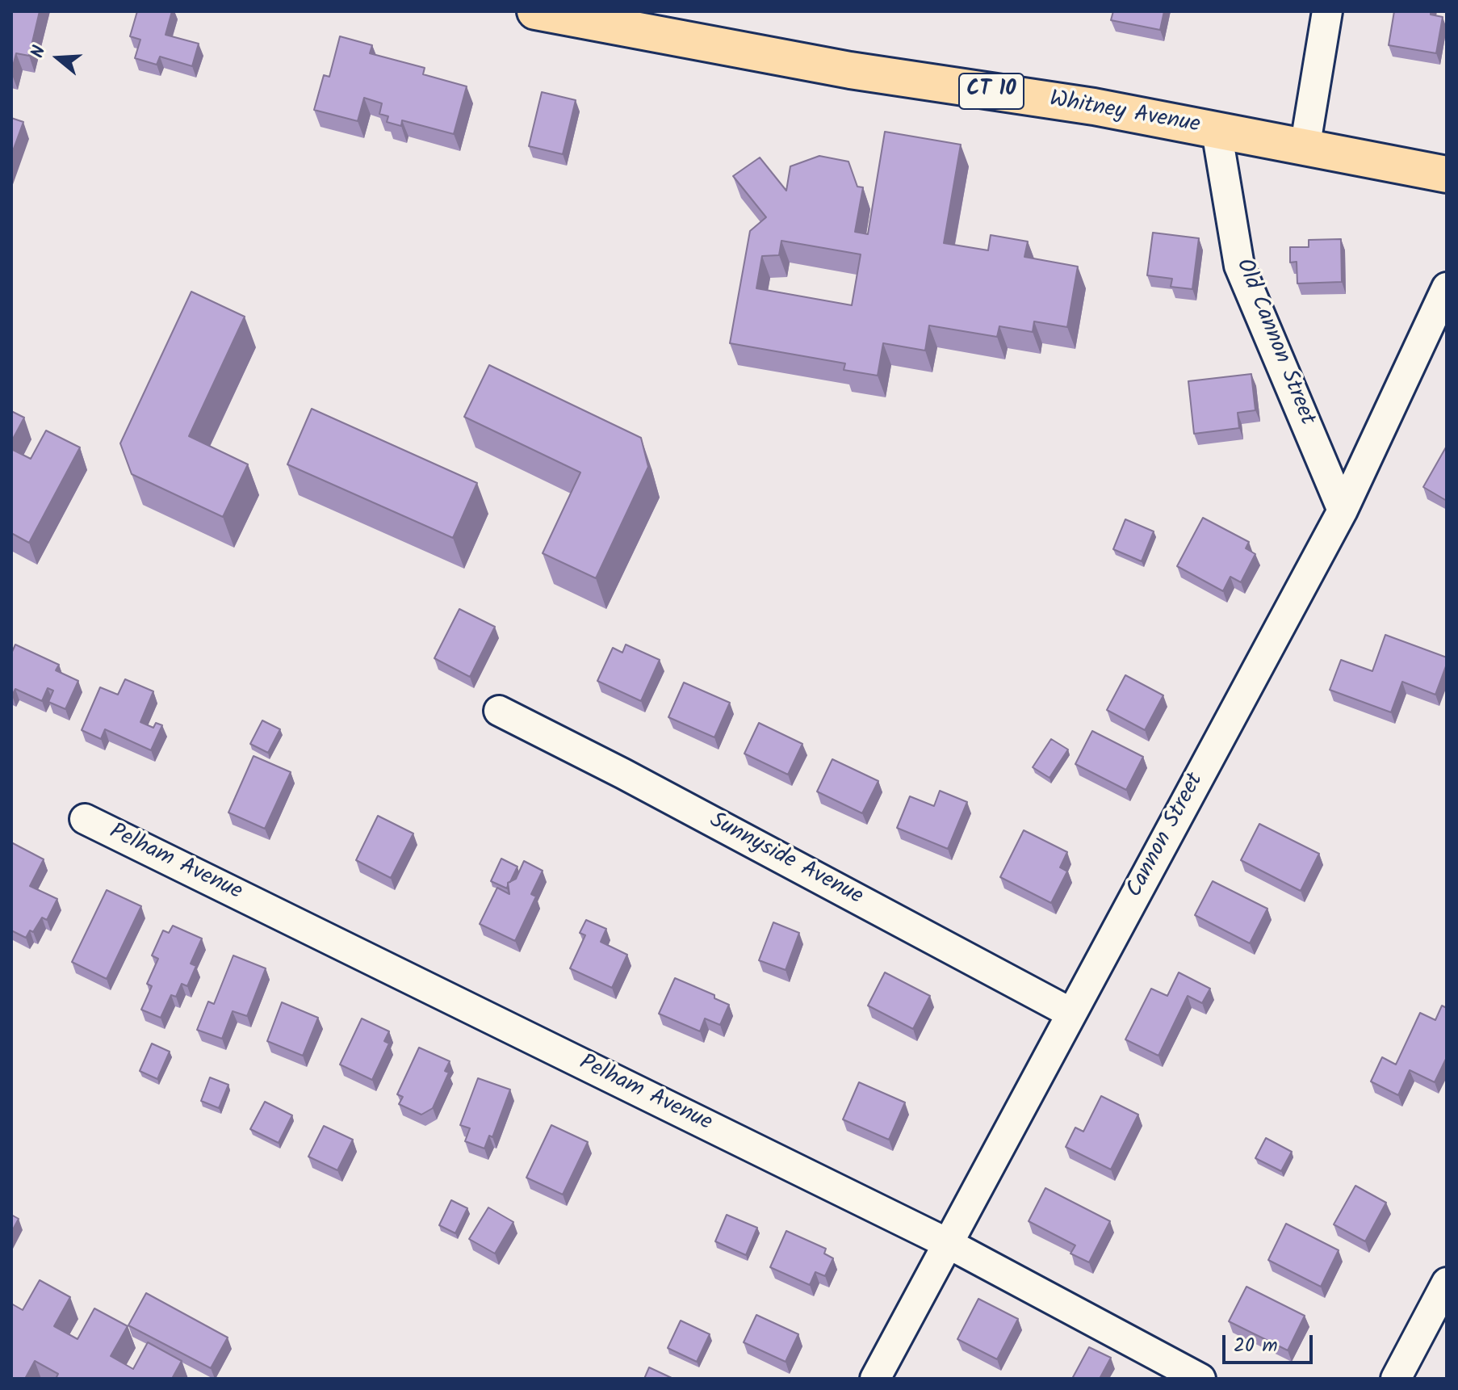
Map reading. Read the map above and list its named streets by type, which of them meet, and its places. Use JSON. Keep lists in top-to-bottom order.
{
  "streets": {
    "main road": ["CT 10", "Whitney Avenue"],
    "street": [
      "Old Cannon Street",
      "Cannon Street",
      "Sunnyside Avenue",
      "Pelham Avenue"
    ]
  },
  "crossings": [
    ["Whitney Avenue", "Old Cannon Street"],
    ["Old Cannon Street", "Cannon Street"],
    ["Cannon Street", "Sunnyside Avenue"],
    ["Cannon Street", "Pelham Avenue"]
  ],
  "scale_bar": "20 m",
  "north": "left"
}
